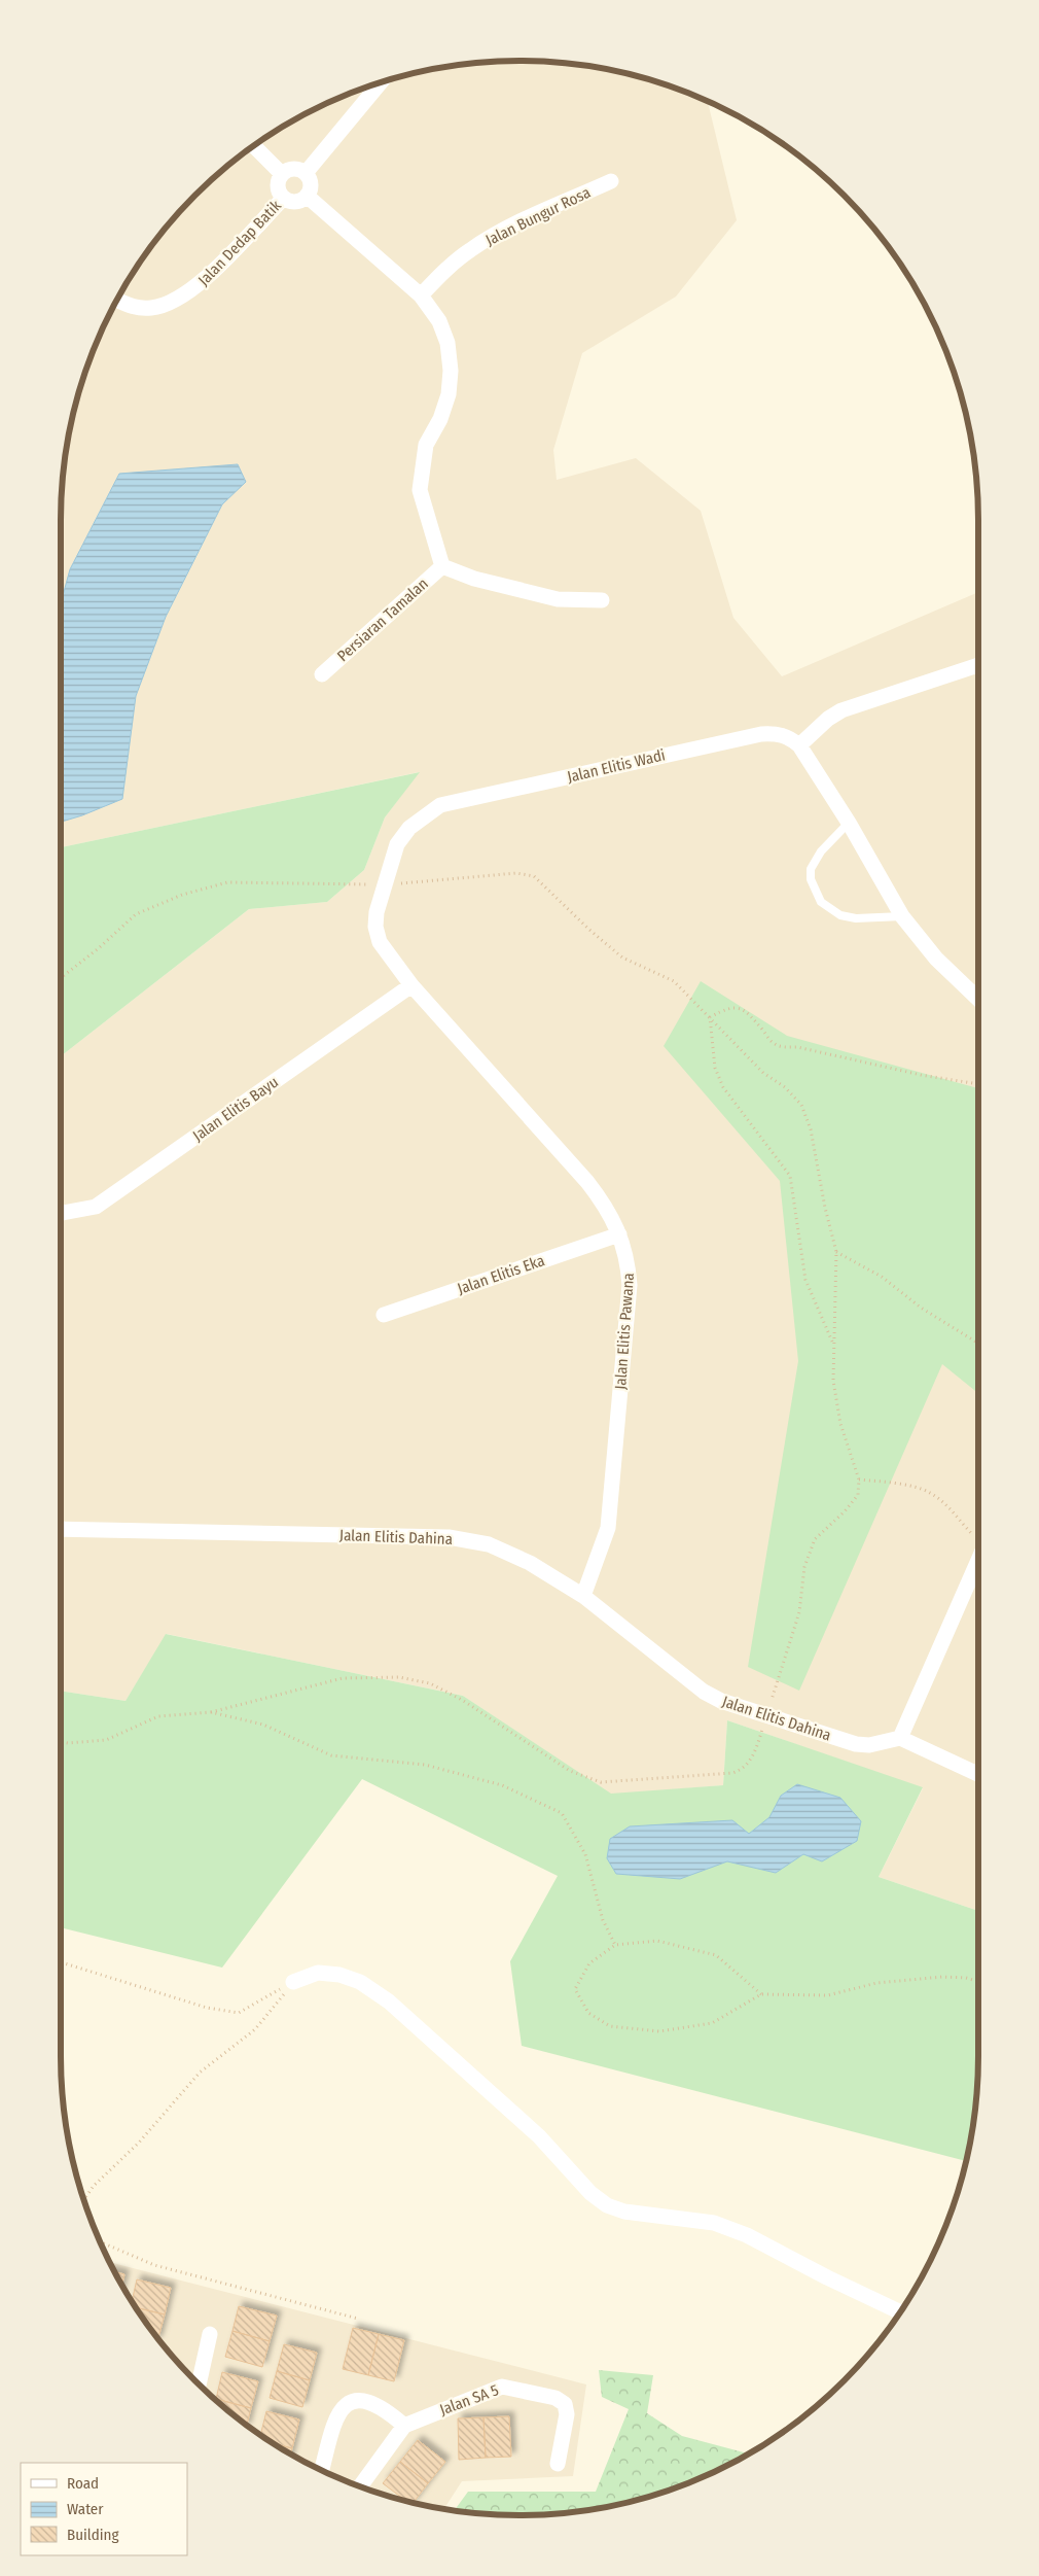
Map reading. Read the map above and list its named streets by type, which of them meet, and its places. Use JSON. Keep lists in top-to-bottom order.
{
  "streets": {
    "street": [
      "Jalan Bungur Rosa",
      "Jalan Dedap Batik",
      "Persiaran Tamalan",
      "Jalan Elitis Wadi",
      "Jalan Elitis Bayu",
      "Jalan Elitis Eka",
      "Jalan Elitis Pawana",
      "Jalan Elitis Dahina",
      "Jalan SA 5"
    ]
  },
  "crossings": [
    ["Jalan Elitis Wadi", "Jalan Elitis Bayu"],
    ["Jalan Elitis Wadi", "Jalan Elitis Pawana"],
    ["Jalan Elitis Bayu", "Jalan Elitis Pawana"],
    ["Jalan Elitis Eka", "Jalan Elitis Pawana"],
    ["Jalan Elitis Pawana", "Jalan Elitis Dahina"]
  ],
  "legend": ["Road", "Water", "Building"]
}
